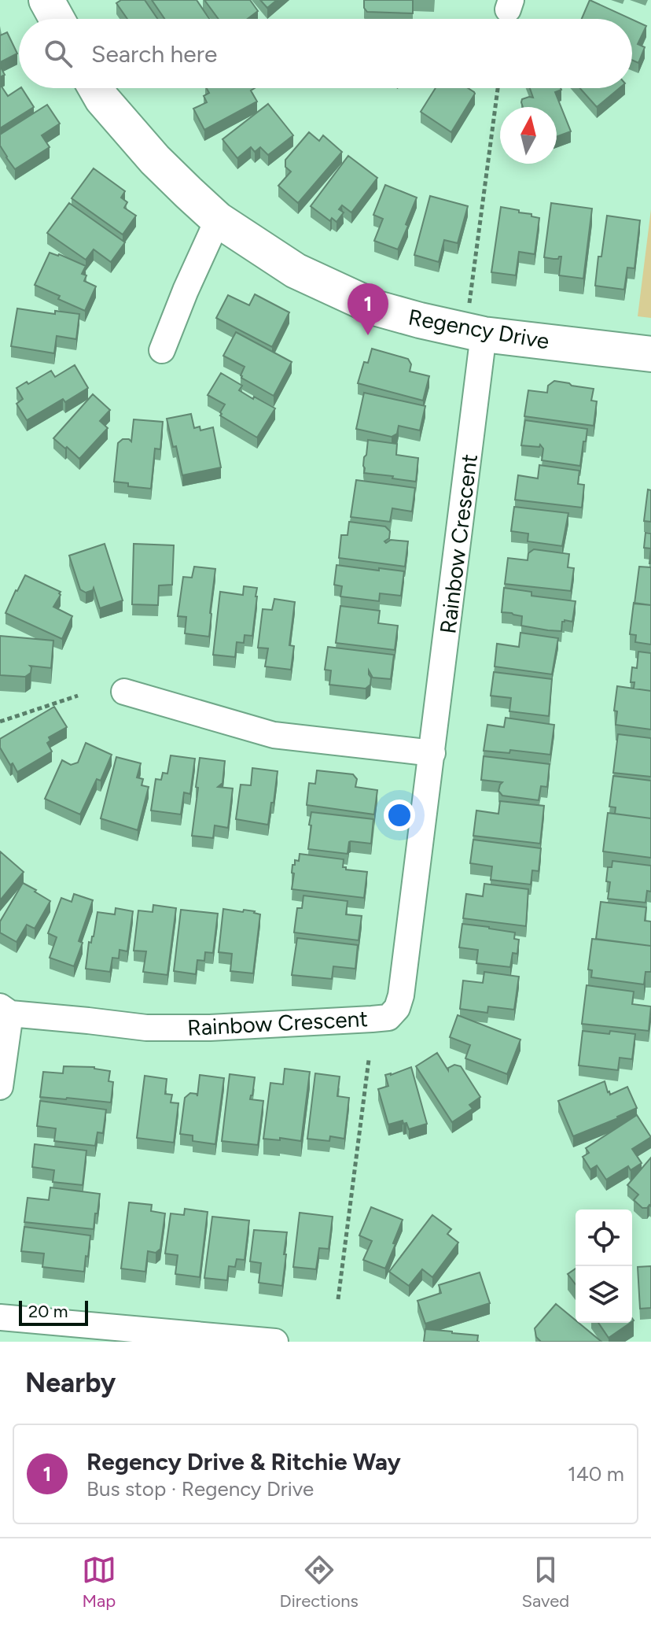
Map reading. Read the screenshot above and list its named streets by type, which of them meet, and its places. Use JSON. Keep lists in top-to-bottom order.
{
  "streets": {
    "street": ["Regency Drive", "Rainbow Crescent"]
  },
  "crossings": [
    ["Regency Drive", "Rainbow Crescent"]
  ],
  "scale_bar": "20 m",
  "north": "top",
  "page": {
    "search": "Search here",
    "pins": "1",
    "scale": "20 m",
    "heading": "Nearby",
    "list": [
      {
        "mark": "1",
        "name": "Regency Drive & Ritchie Way",
        "note": "Bus stop · Regency Drive",
        "value": "140 m"
      }
    ],
    "nav": ["Map", "Directions", "Saved"]
  }
}
